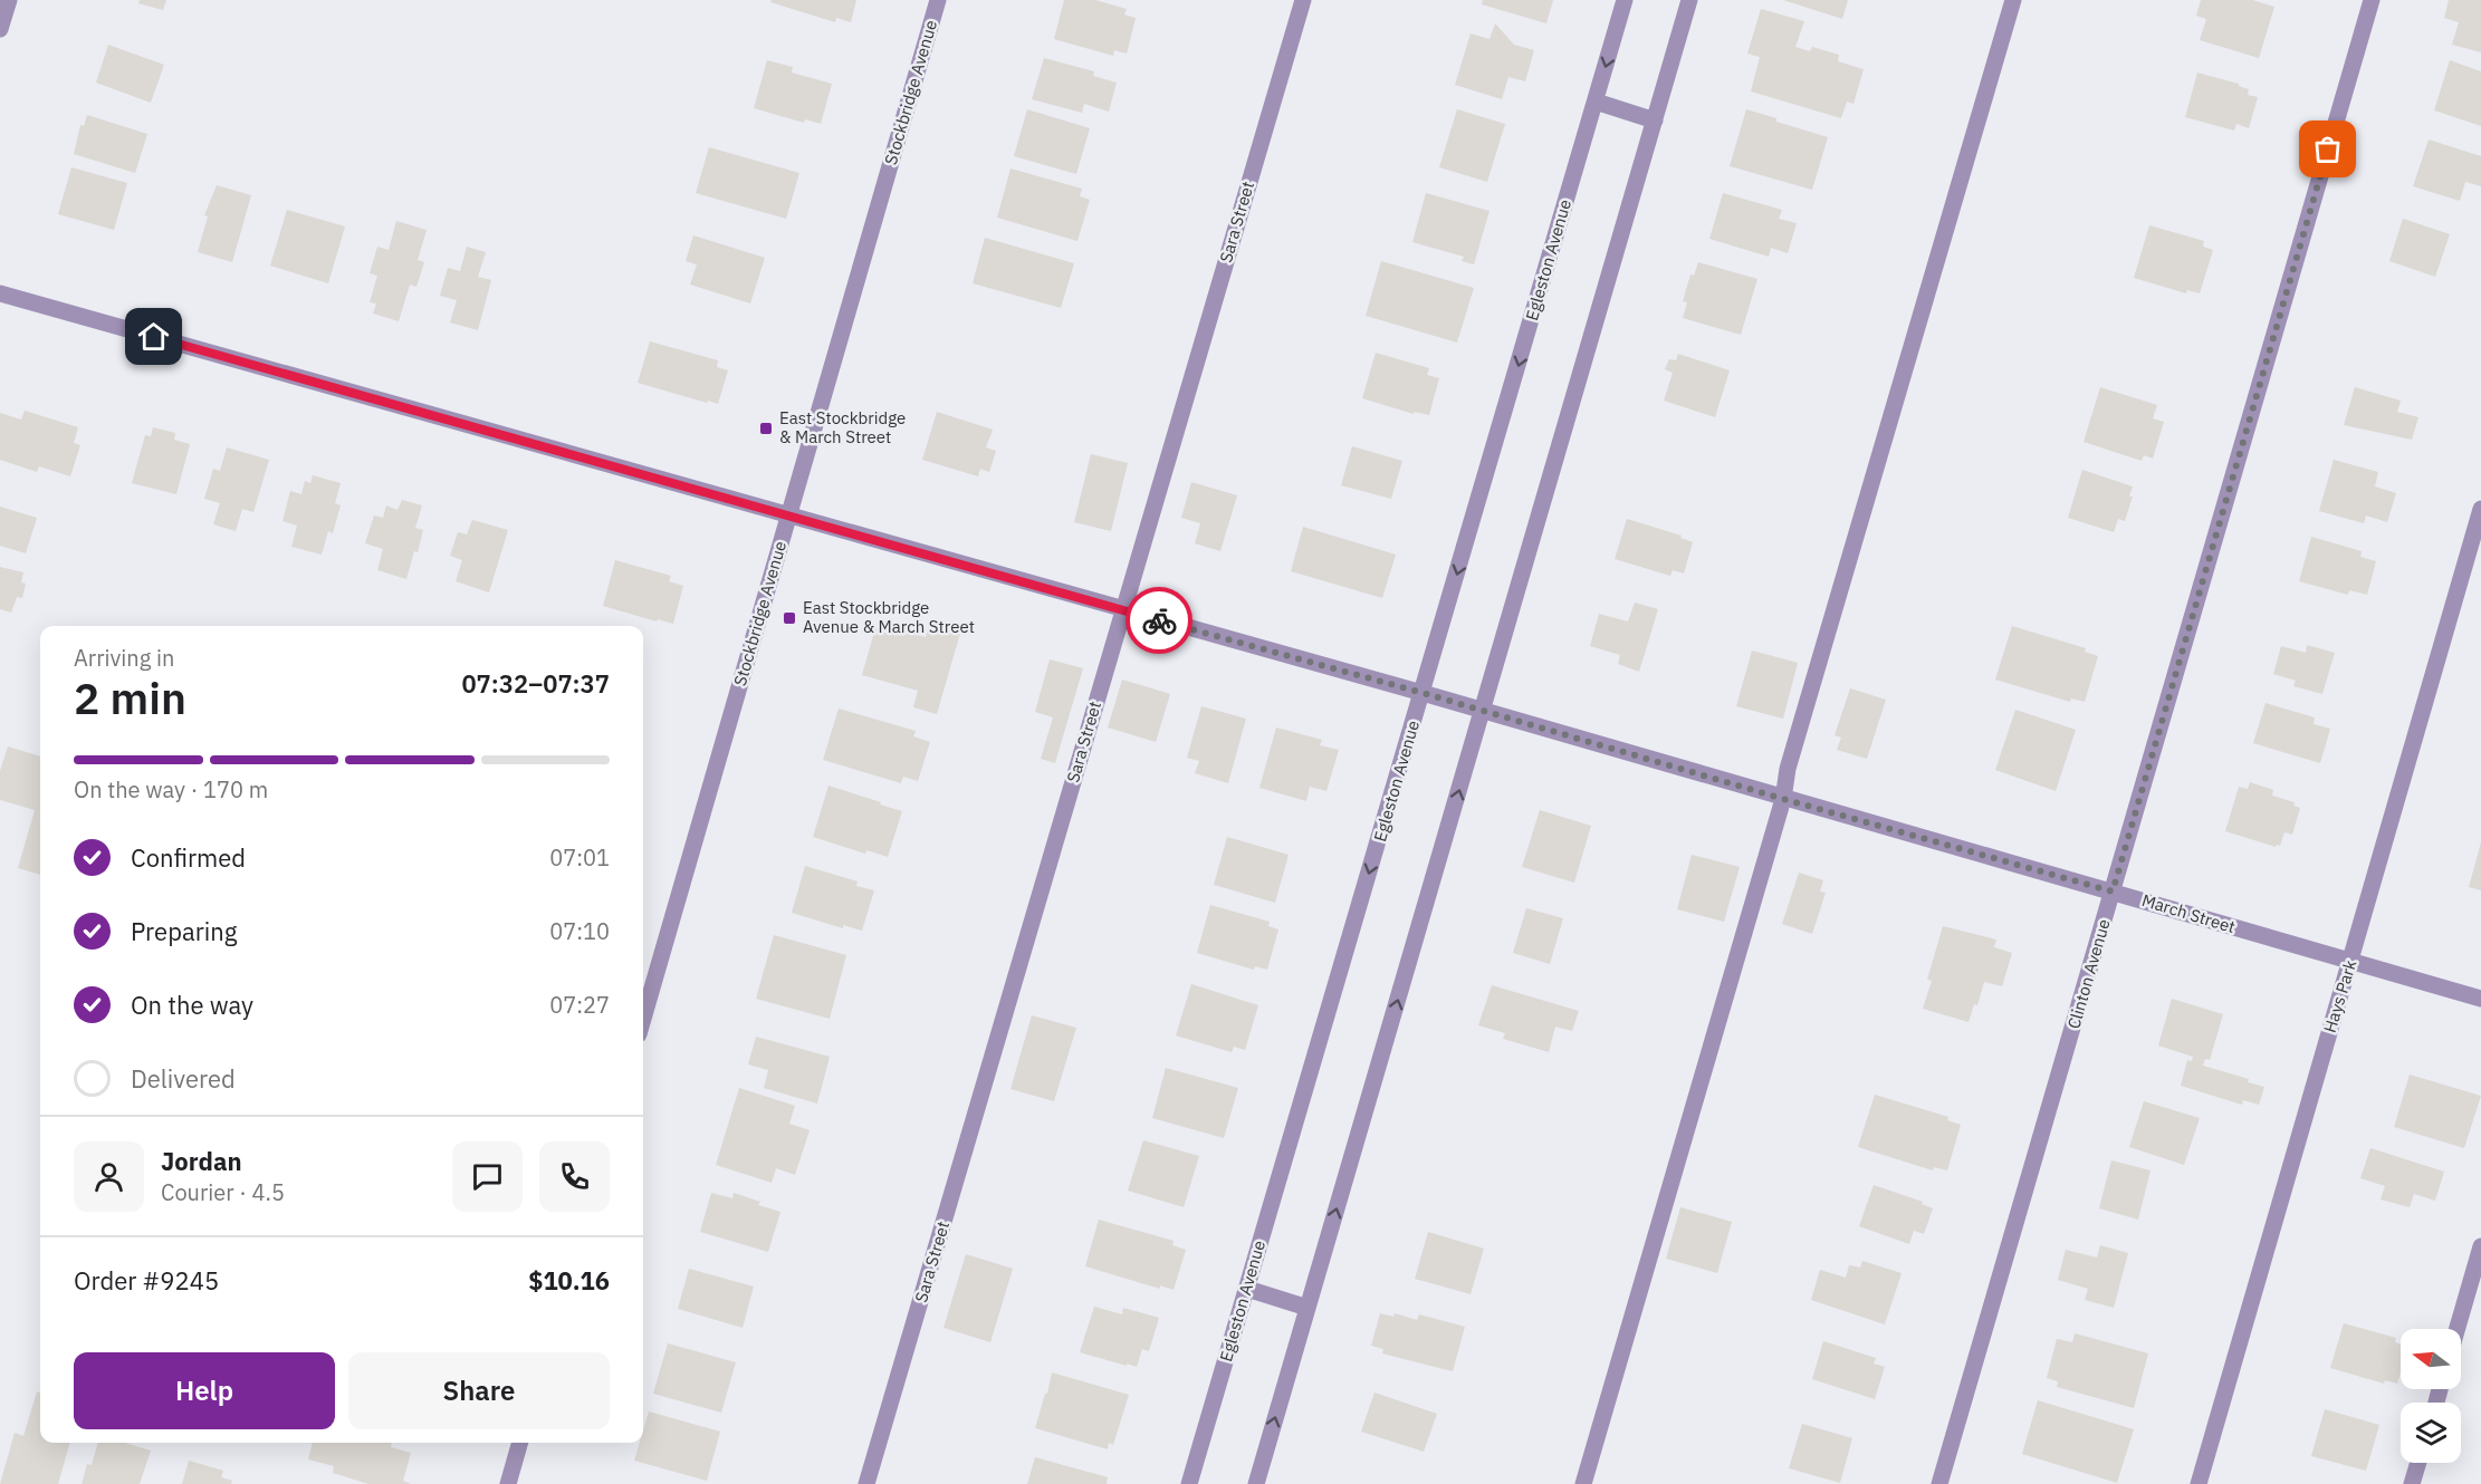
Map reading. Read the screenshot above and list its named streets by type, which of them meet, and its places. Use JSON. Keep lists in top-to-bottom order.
{
  "streets": {
    "street": [
      "Stockbridge Avenue",
      "Sara Street",
      "Egleston Avenue",
      "March Street",
      "Clinton Avenue",
      "Hays Park"
    ]
  },
  "crossings": [
    ["Stockbridge Avenue", "March Street"],
    ["Sara Street", "March Street"],
    ["Egleston Avenue", "March Street"],
    ["March Street", "Clinton Avenue"],
    ["March Street", "Hays Park"]
  ],
  "places": {
    "transit": ["East Stockbridge & March Street", "East Stockbridge Avenue & March Street"]
  },
  "north": "left",
  "page": {
    "heading": ["2 min", "Arriving in", "07:32–07:37"],
    "panel": [
      "Jordan",
      "Courier · 4.5",
      "Order #9245",
      "$10.16"
    ],
    "bar": "On the way · 170 m",
    "list": [
      ["Confirmed", "07:01"],
      ["Preparing", "07:10"],
      ["On the way", "07:27"],
      "Delivered"
    ],
    "buttons": ["Help", "Share"]
  }
}
